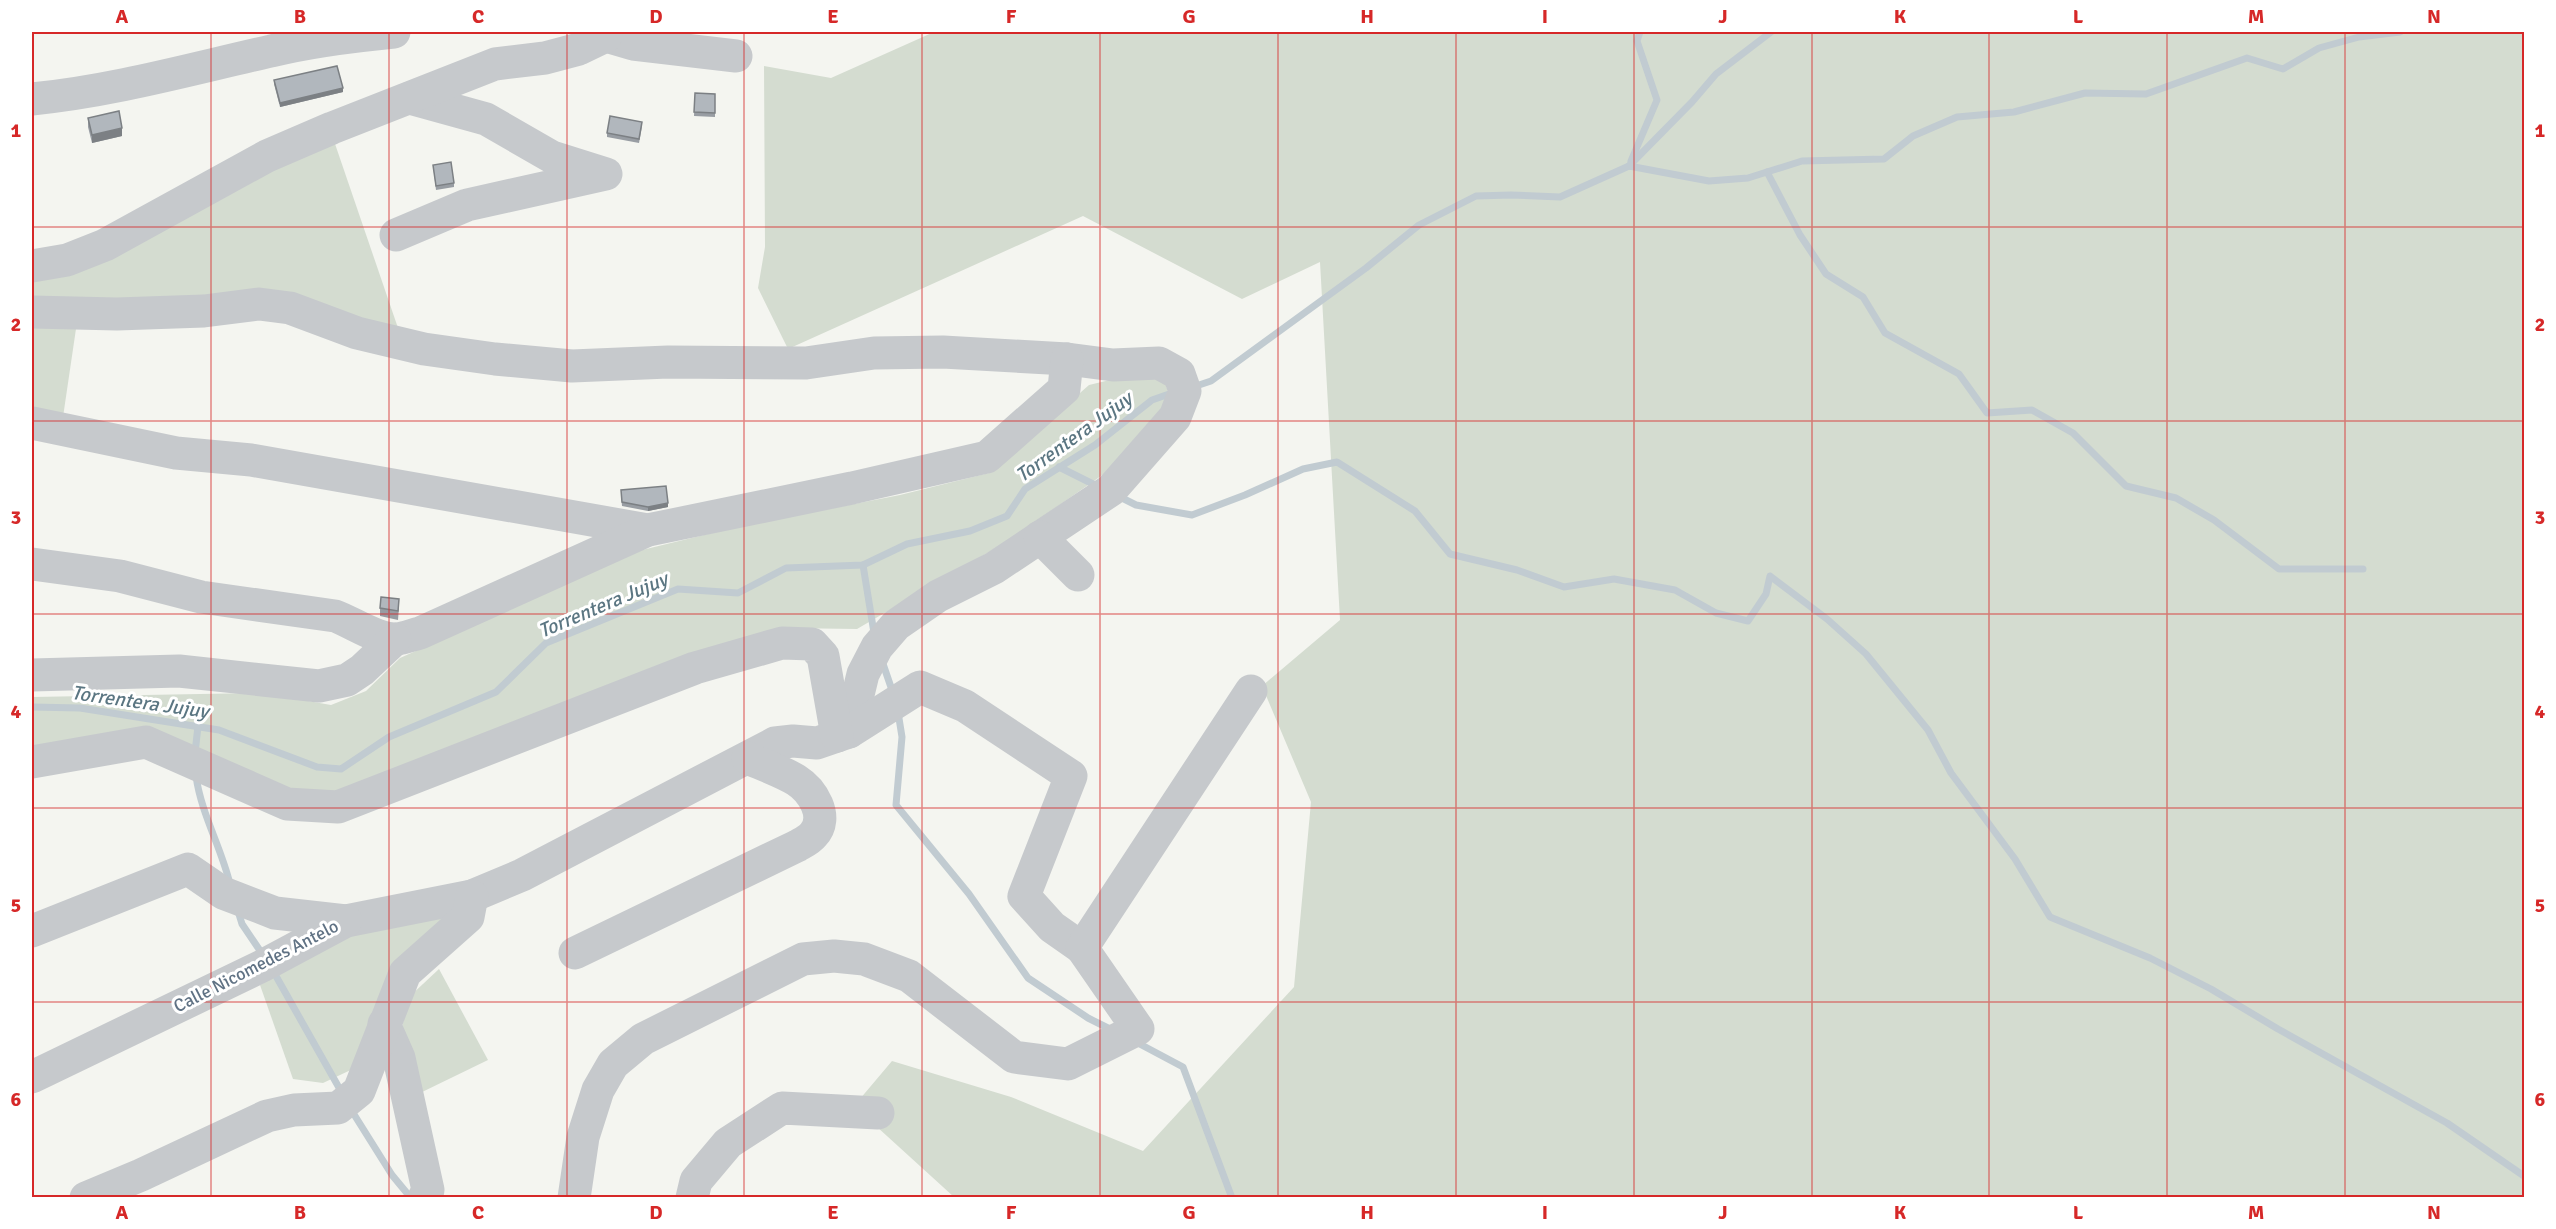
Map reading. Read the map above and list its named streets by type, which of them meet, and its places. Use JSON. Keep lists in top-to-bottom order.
{
  "streets": {
    "street": ["Calle Nicomedes Antelo"]
  },
  "water": ["Torrentera Jujuy"],
  "grid": {
    "columns": [
      "A",
      "B",
      "C",
      "D",
      "E",
      "F",
      "G",
      "H",
      "I",
      "J",
      "K",
      "L",
      "M",
      "N"
    ],
    "rows": [
      "1",
      "2",
      "3",
      "4",
      "5",
      "6"
    ]
  }
}
